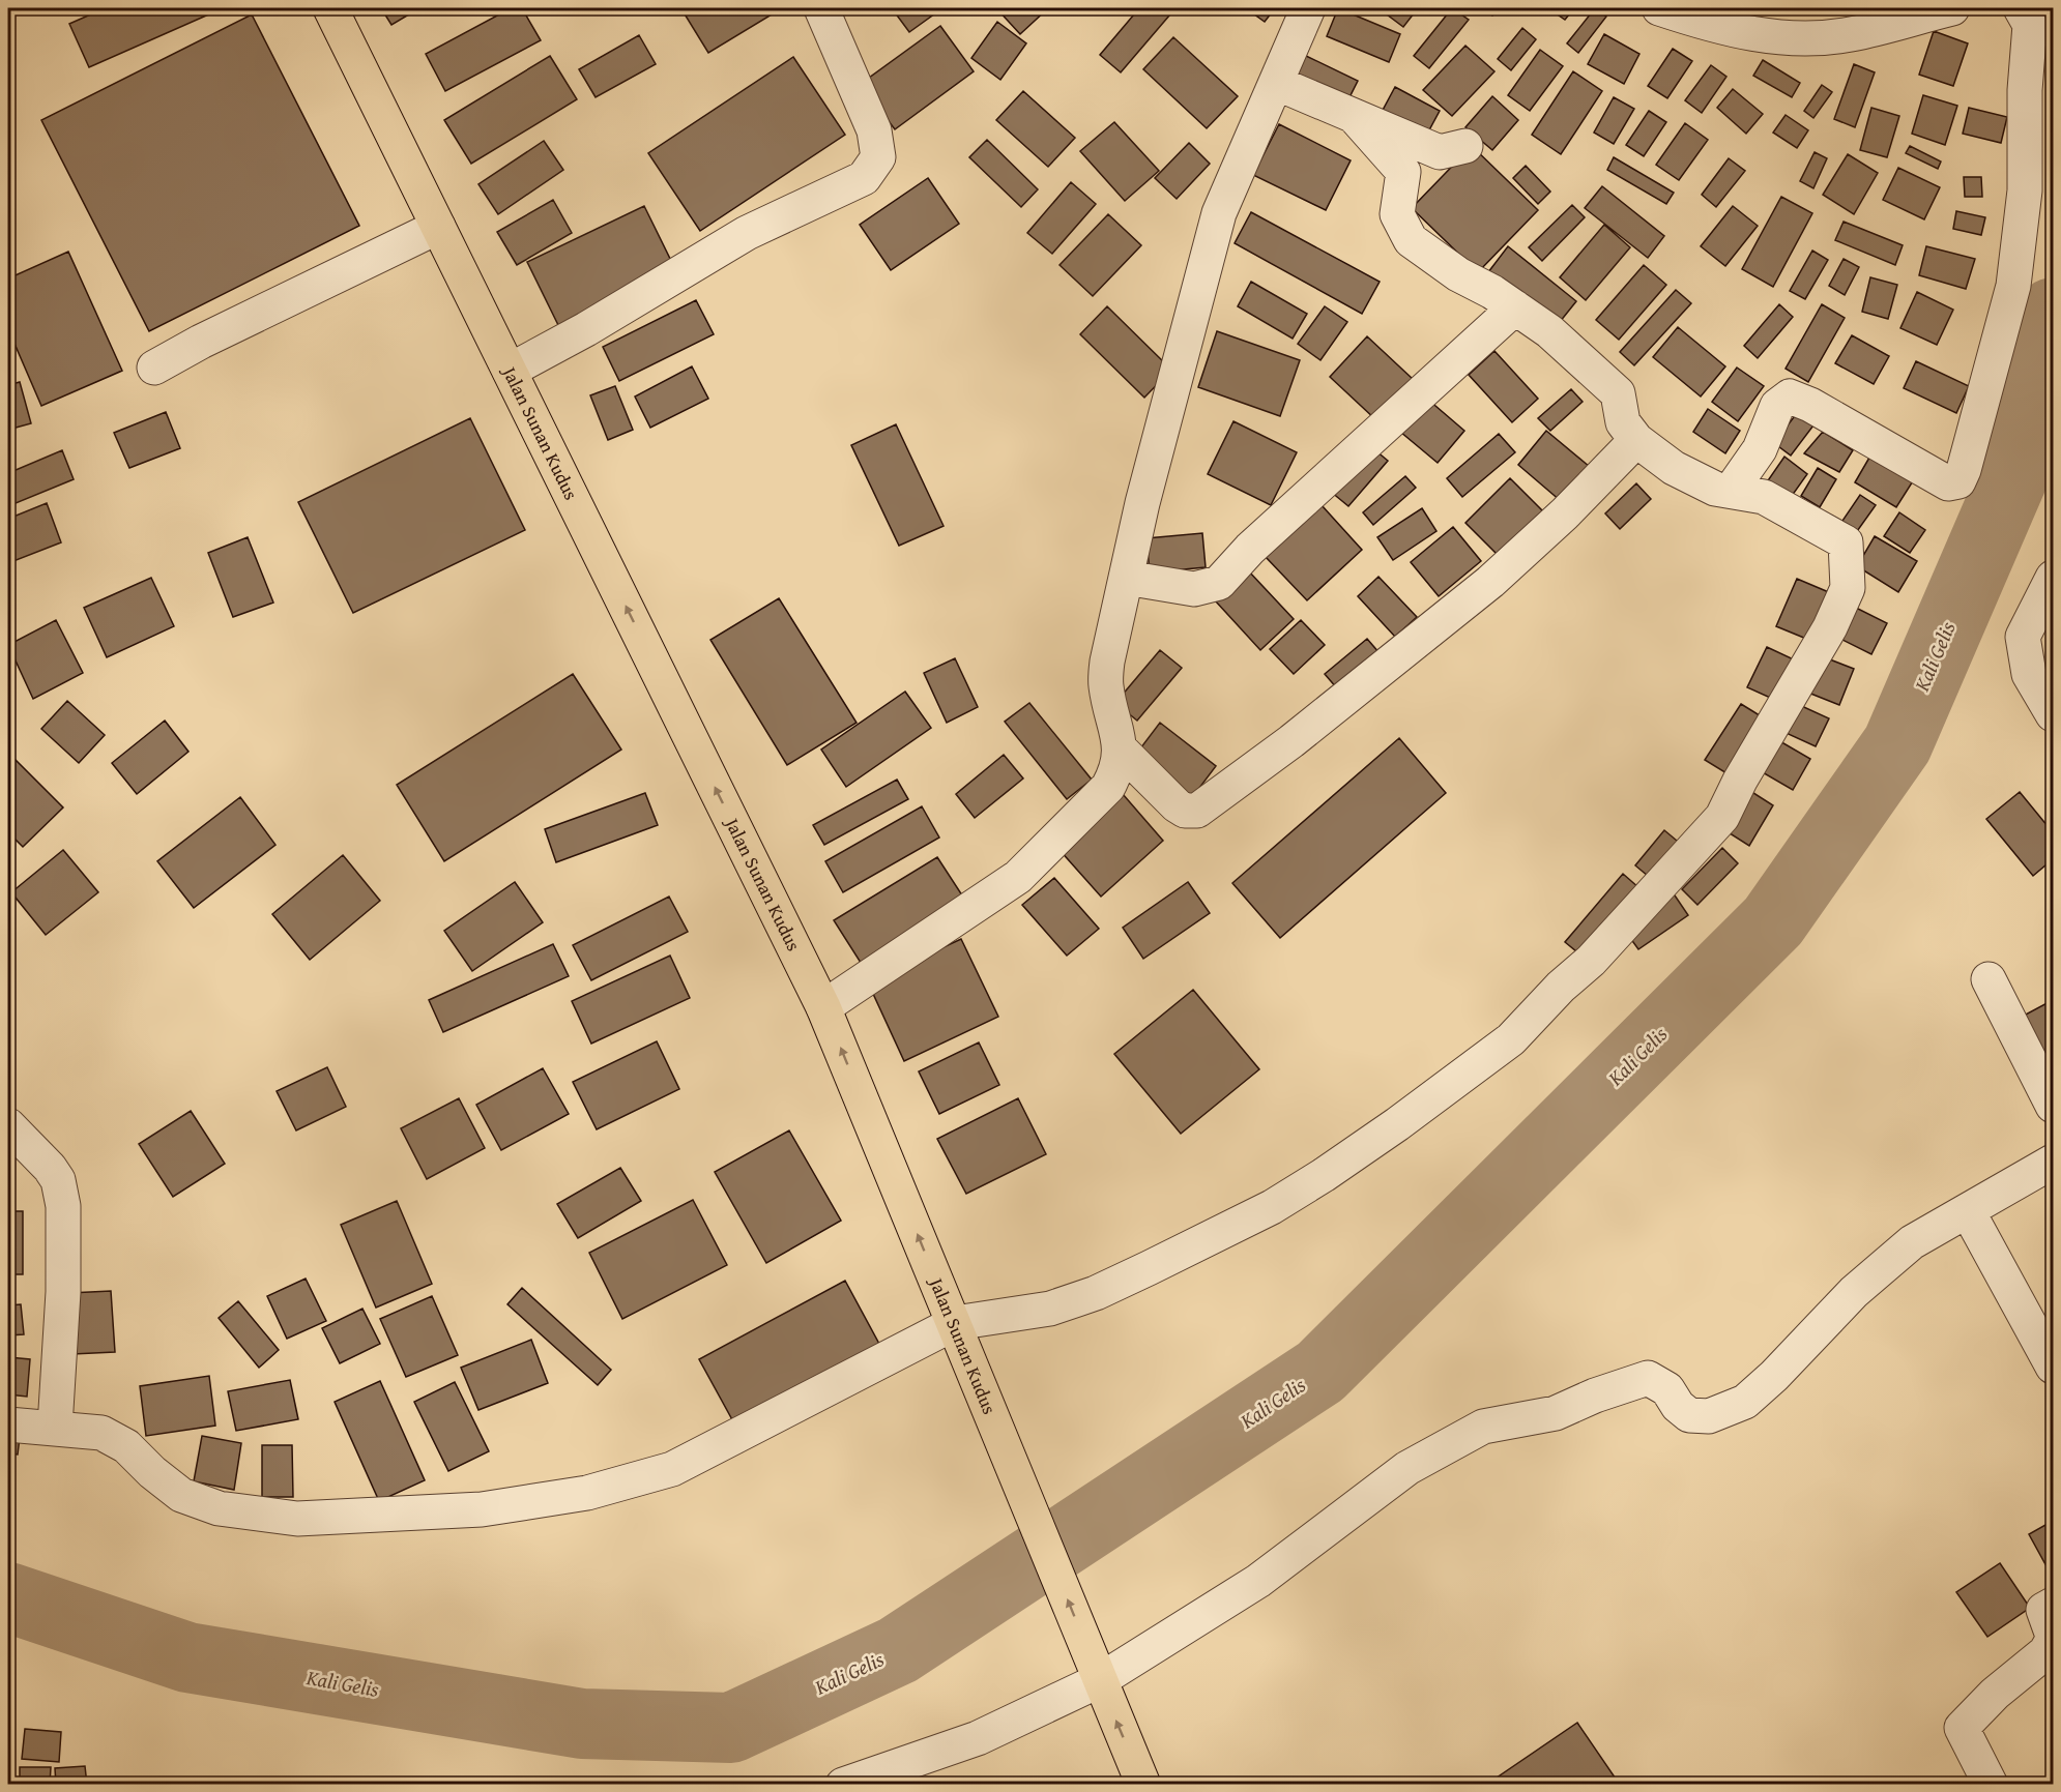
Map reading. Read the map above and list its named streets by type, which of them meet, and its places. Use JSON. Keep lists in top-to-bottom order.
{
  "streets": {
    "main road": ["Jalan Sunan Kudus"]
  },
  "one_way": ["Jalan Sunan Kudus"],
  "water": ["Kali Gelis"]
}
